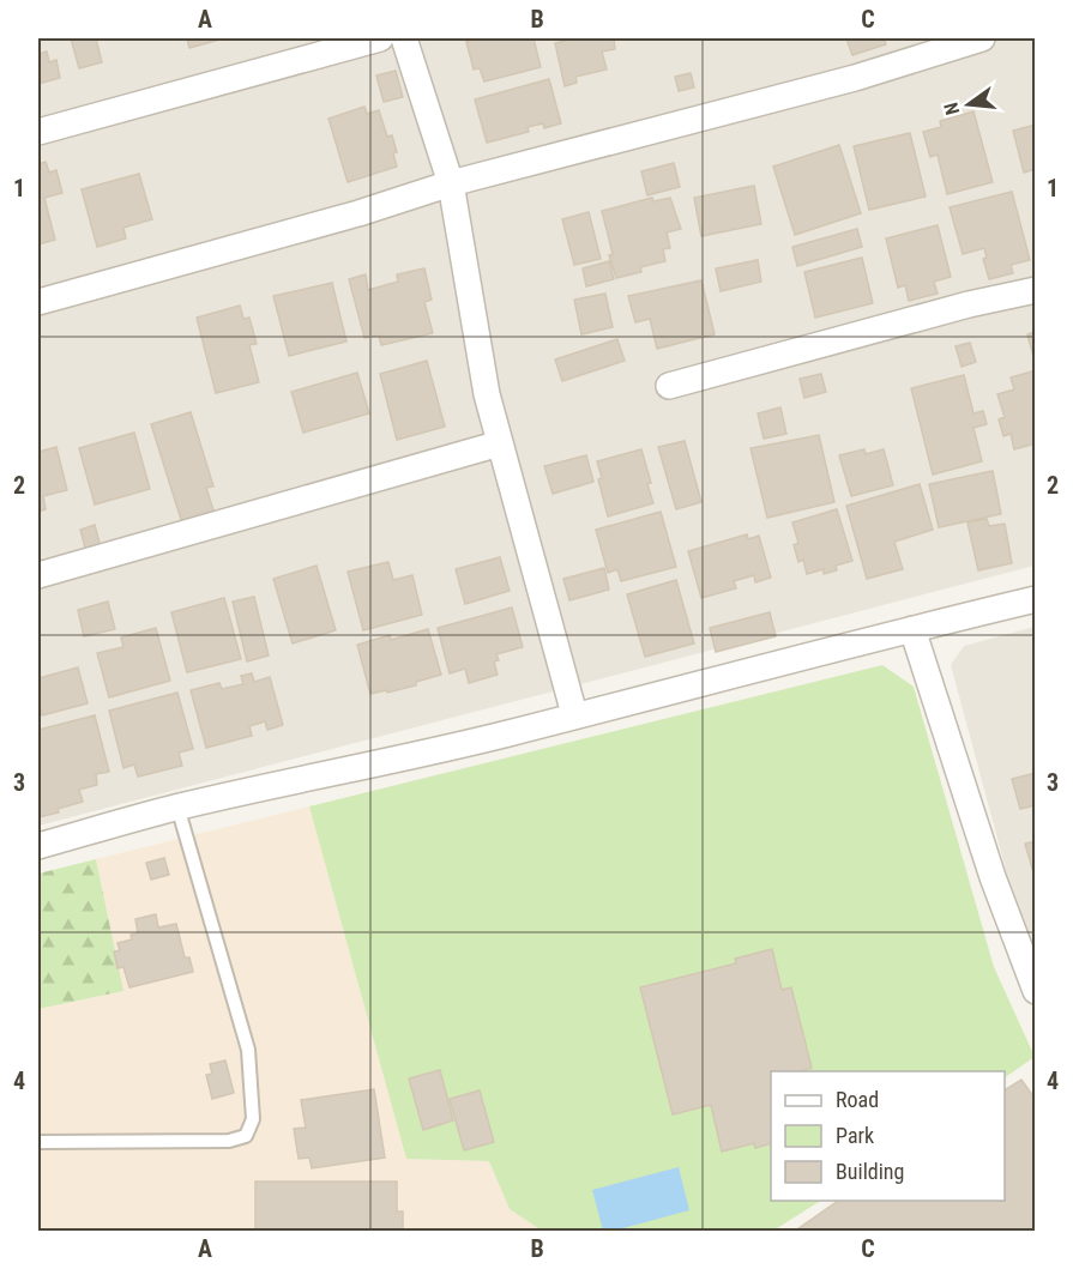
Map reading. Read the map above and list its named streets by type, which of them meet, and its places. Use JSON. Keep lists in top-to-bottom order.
{
  "legend": ["Road", "Park", "Building"],
  "north": "left",
  "grid": {
    "columns": ["A", "B", "C"],
    "rows": [
      "1",
      "2",
      "3",
      "4"
    ]
  }
}
